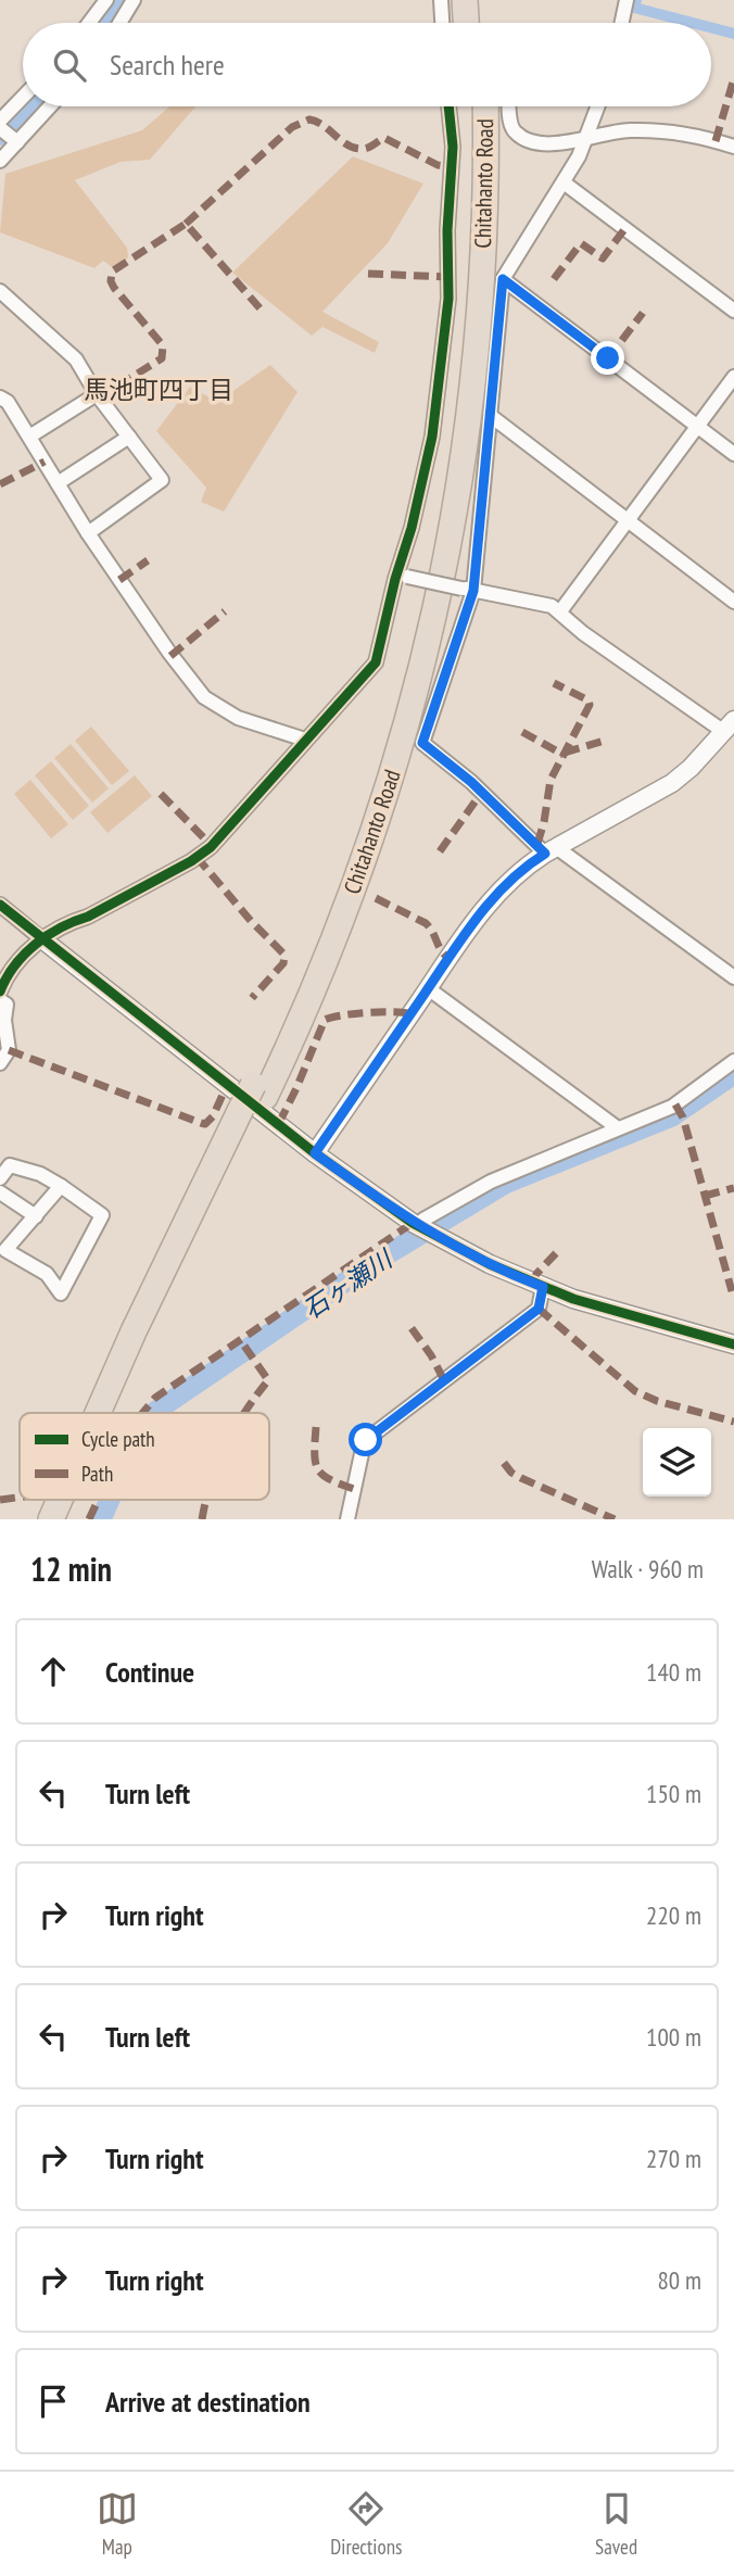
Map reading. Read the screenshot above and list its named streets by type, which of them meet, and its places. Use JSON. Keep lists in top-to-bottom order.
{
  "streets": {
    "highway": ["Chitahanto Road"]
  },
  "districts": ["馬池町四丁目"],
  "water": ["石ヶ瀬川"],
  "legend": ["Cycle path", "Path"],
  "page": {
    "search": "Search here",
    "heading": ["12 min", "Walk · 960 m"],
    "list": [
      ["Continue", "140 m"],
      ["Turn left", "150 m"],
      ["Turn right", "220 m"],
      ["Turn left", "100 m"],
      ["Turn right", "270 m"],
      ["Turn right", "80 m"],
      "Arrive at destination"
    ],
    "nav": ["Map", "Directions", "Saved"]
  }
}
